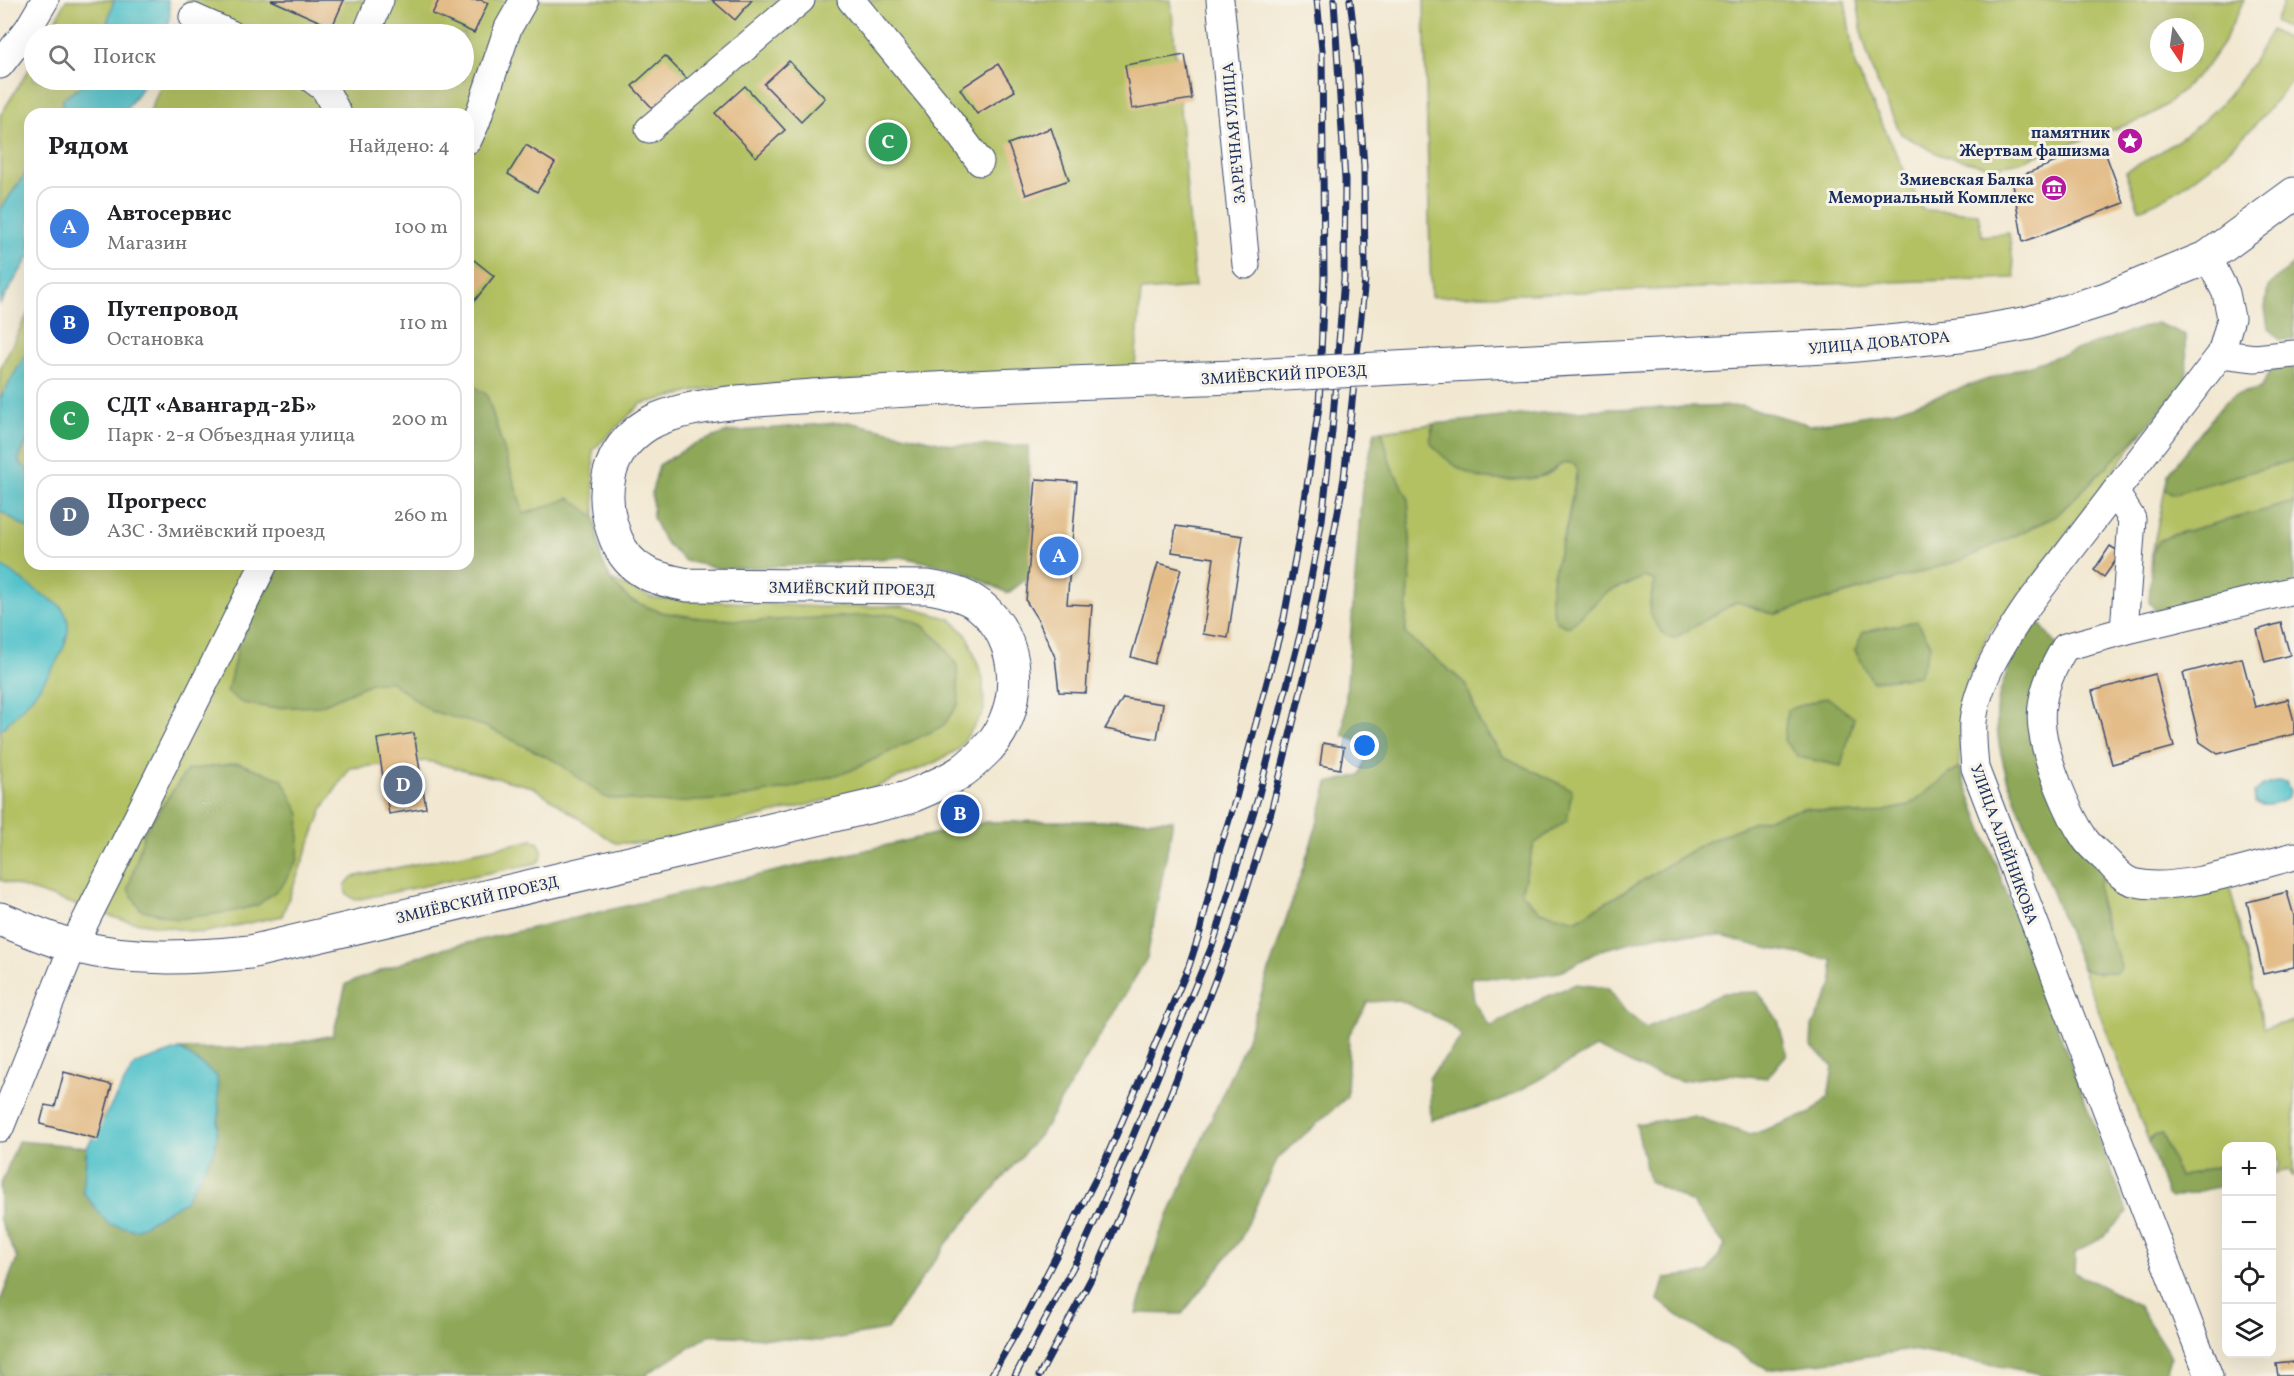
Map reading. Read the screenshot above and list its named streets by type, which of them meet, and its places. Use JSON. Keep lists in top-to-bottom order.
{
  "streets": {
    "main road": ["УЛИЦА ДОВАТОРА", "ЗМИЁВСКИЙ ПРОЕЗД"],
    "street": ["ЗАРЕЧНАЯ УЛИЦА", "УЛИЦА АЛЕЙНИКОВА"]
  },
  "crossings": [
    ["УЛИЦА ДОВАТОРА", "ЗМИЁВСКИЙ ПРОЕЗД"],
    ["УЛИЦА ДОВАТОРА", "УЛИЦА АЛЕЙНИКОВА"]
  ],
  "places": {
    "place": ["памятник Жертвам фашизма"],
    "museum": ["Змиевская Балка Мемориальный Комплекс"]
  },
  "north": "bottom",
  "page": {
    "search": "Поиск",
    "heading": ["Рядом", "Найдено: 4"],
    "pins": [
      "C",
      "A",
      "D",
      "B"
    ],
    "list": [
      {
        "mark": "A",
        "name": "Автосервис",
        "note": "Магазин",
        "value": "100 m"
      },
      {
        "mark": "B",
        "name": "Путепровод",
        "note": "Остановка",
        "value": "110 m"
      },
      {
        "mark": "C",
        "name": "СДТ «Авангард-2Б»",
        "note": "Парк · 2-я Объездная улица",
        "value": "200 m"
      },
      {
        "mark": "D",
        "name": "Прогресс",
        "note": "АЗС · Змиёвский проезд",
        "value": "260 m"
      }
    ],
    "map_buttons": ["+", "−"]
  }
}
